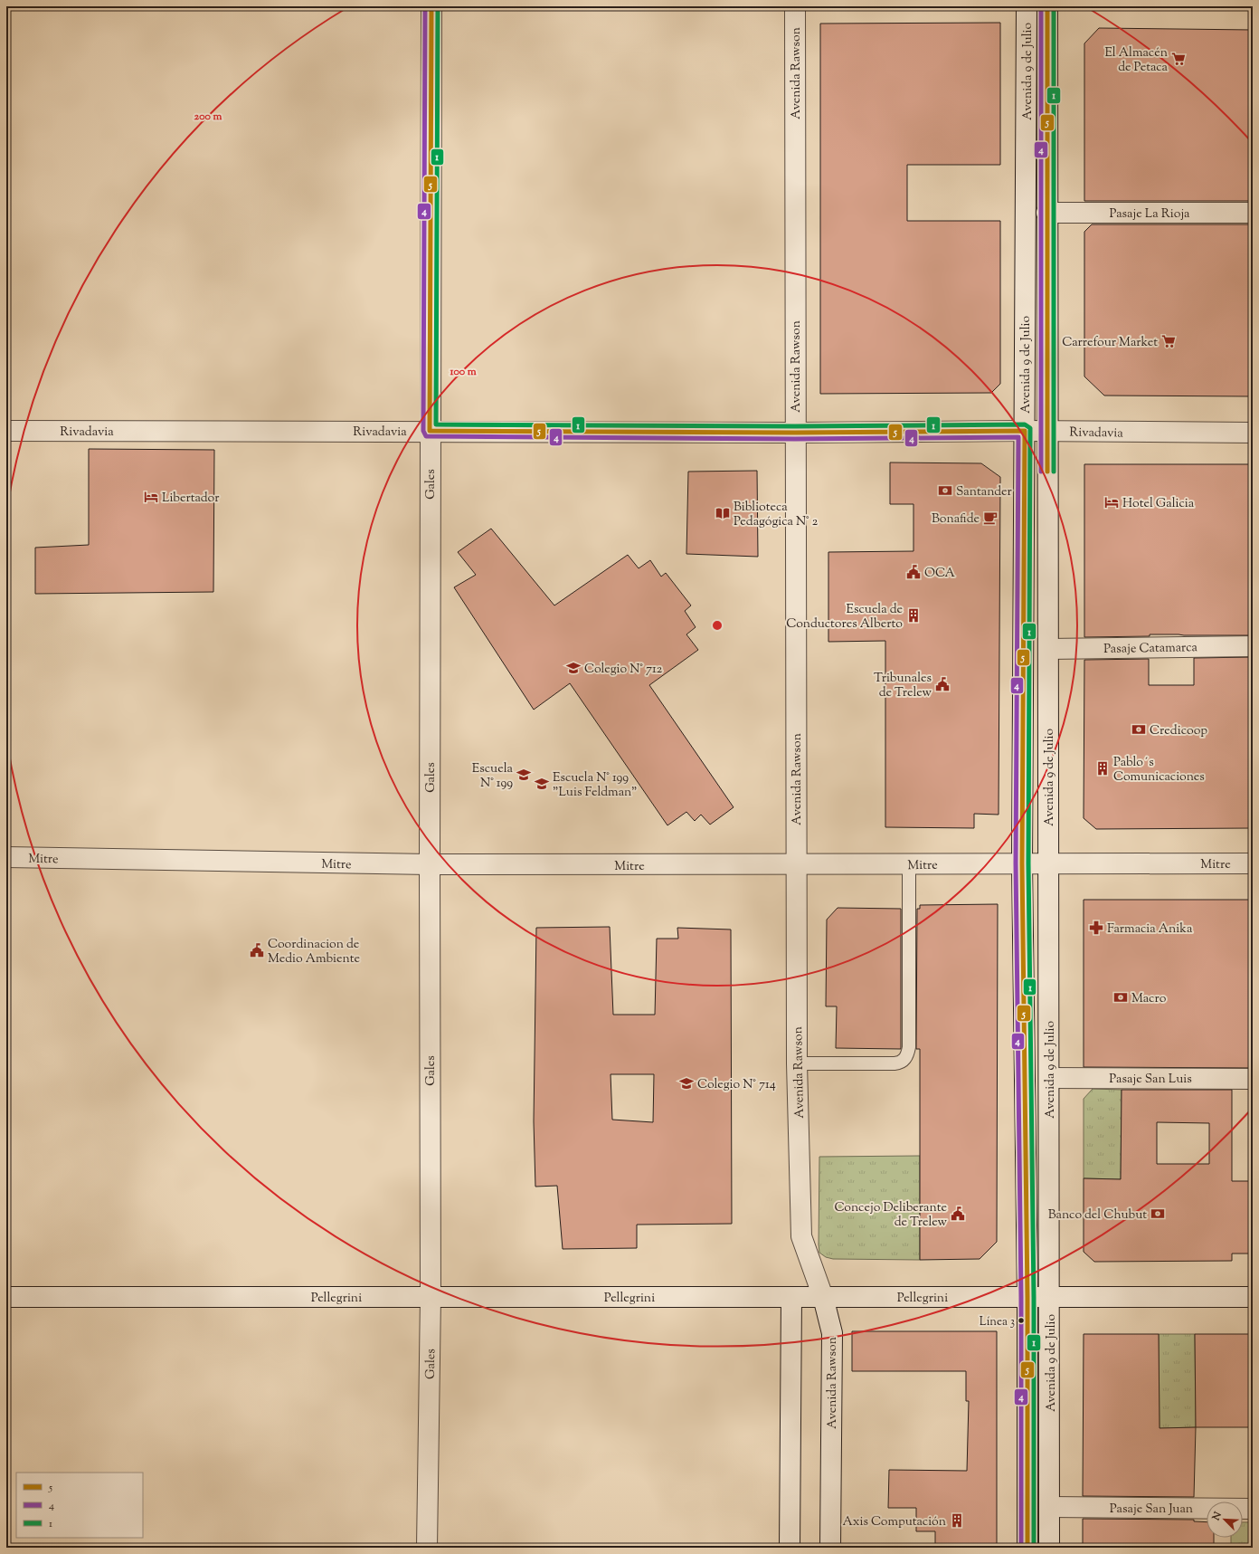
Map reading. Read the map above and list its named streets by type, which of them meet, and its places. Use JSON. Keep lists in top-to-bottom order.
{
  "streets": {
    "street": [
      "Avenida 9 de Julio",
      "Avenida Rawson",
      "Pasaje La Rioja",
      "Rivadavia",
      "Gales",
      "Pasaje Catamarca",
      "Mitre",
      "Pasaje San Luis",
      "Pellegrini",
      "Pasaje San Juan"
    ]
  },
  "crossings": [
    ["Avenida 9 de Julio", "Pasaje La Rioja"],
    ["Avenida 9 de Julio", "Rivadavia"],
    ["Avenida 9 de Julio", "Pasaje Catamarca"],
    ["Avenida 9 de Julio", "Mitre"],
    ["Avenida 9 de Julio", "Pasaje San Luis"],
    ["Avenida 9 de Julio", "Pellegrini"],
    ["Avenida 9 de Julio", "Pasaje San Juan"],
    ["Avenida Rawson", "Rivadavia"],
    ["Avenida Rawson", "Mitre"],
    ["Avenida Rawson", "Pellegrini"],
    ["Rivadavia", "Gales"],
    ["Gales", "Mitre"],
    ["Gales", "Pellegrini"]
  ],
  "places": {
    "supermarket": ["El Almacén de Petaca", "Carrefour Market"],
    "bank": [
      "Santander",
      "Credicoop",
      "Macro",
      "Banco del Chubut"
    ],
    "hotel": ["Libertador", "Hotel Galicia"],
    "library": ["Biblioteca Pedagógica N° 2"],
    "cafe": ["Bonafide"],
    "public building": [
      "OCA",
      "Tribunales de Trelew",
      "Coordinacion de Medio Ambiente",
      "Concejo Deliberante de Trelew"
    ],
    "building": ["Escuela de Conductores Alberto", "Pablo´s Comunicaciones", "Axis Computación"],
    "school or university": [
      "Colegio N° 712",
      "Escuela N° 199",
      "Escuela N° 199 \"Luis Feldman\"",
      "Colegio N° 714"
    ],
    "pharmacy": ["Farmacia Anika"],
    "other": ["Línea 3"]
  },
  "lines": ["transit line 5", "transit line 4", "transit line 1"],
  "legend": ["5", "4", "1"],
  "north": "top left",
  "rings": ["200 m", "100 m"]
}
